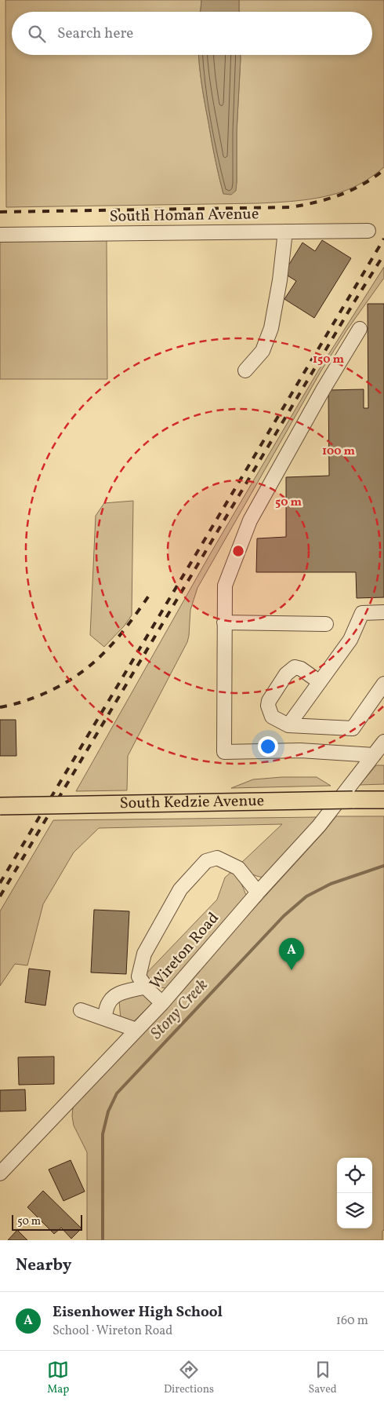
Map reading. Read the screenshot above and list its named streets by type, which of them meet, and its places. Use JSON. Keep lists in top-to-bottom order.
{
  "streets": {
    "main road": ["South Kedzie Avenue"],
    "street": ["South Homan Avenue", "Wireton Road"]
  },
  "water": ["Stony Creek"],
  "scale_bar": "50 m",
  "page": {
    "search": "Search here",
    "pins": "A",
    "scale": "50 m",
    "heading": "Nearby",
    "list": [
      {
        "mark": "A",
        "name": "Eisenhower High School",
        "note": "School · Wireton Road",
        "value": "160 m"
      }
    ],
    "nav": ["Map", "Directions", "Saved"]
  },
  "rings": ["150 m", "100 m", "50 m"]
}
